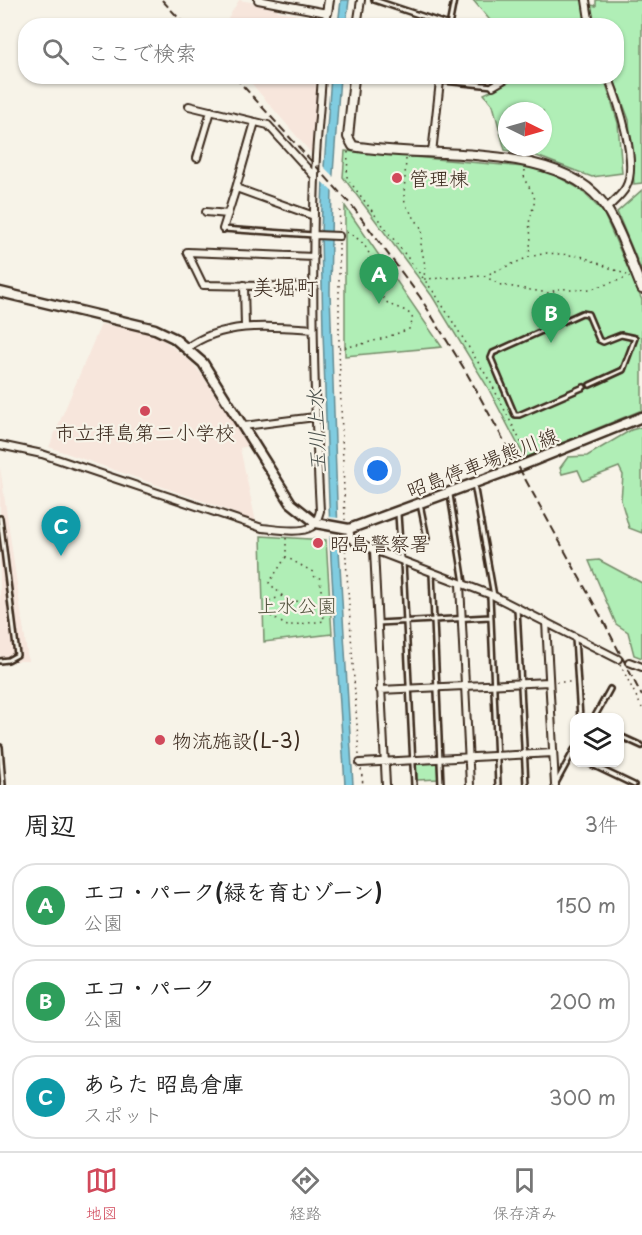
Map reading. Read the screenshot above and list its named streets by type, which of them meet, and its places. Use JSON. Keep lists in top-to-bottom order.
{
  "streets": {
    "main road": ["昭島停車場熊川線"]
  },
  "districts": ["美堀町"],
  "water": ["玉川上水"],
  "parks": ["上水公園"],
  "places": [
    "管理棟",
    "市立拝島第二小学校",
    "昭島警察署",
    "物流施設(L-3)"
  ],
  "north": "right",
  "page": {
    "search": "ここで検索",
    "pins": ["A", "B", "C"],
    "heading": ["周辺", "3件"],
    "list": [
      {
        "mark": "A",
        "name": "エコ・パーク(緑を育むゾーン)",
        "note": "公園",
        "value": "150 m"
      },
      {
        "mark": "B",
        "name": "エコ・パーク",
        "note": "公園",
        "value": "200 m"
      },
      {
        "mark": "C",
        "name": "あらた 昭島倉庫",
        "note": "スポット",
        "value": "300 m"
      }
    ],
    "nav": ["地図", "経路", "保存済み"]
  }
}
